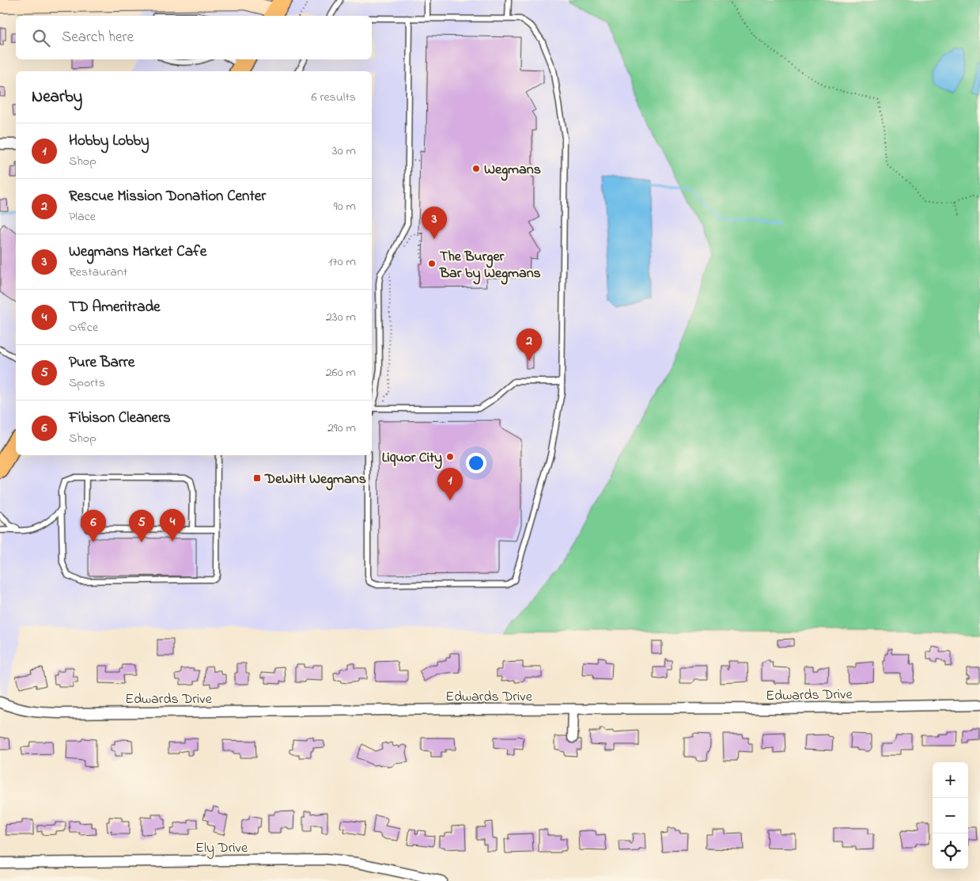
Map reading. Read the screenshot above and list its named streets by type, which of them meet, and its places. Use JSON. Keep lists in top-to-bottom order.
{
  "streets": {
    "street": ["Edwards Drive", "Ely Drive"]
  },
  "places": {
    "other": ["Wegmans", "The Burger Bar by Wegmans", "Liquor City"],
    "transit": ["DeWitt Wegmans"]
  },
  "page": {
    "search": "Search here",
    "heading": ["Nearby", "6 results"],
    "list": [
      {
        "mark": "1",
        "name": "Hobby Lobby",
        "note": "Shop",
        "value": "30 m"
      },
      {
        "mark": "2",
        "name": "Rescue Mission Donation Center",
        "note": "Place",
        "value": "90 m"
      },
      {
        "mark": "3",
        "name": "Wegmans Market Cafe",
        "note": "Restaurant",
        "value": "170 m"
      },
      {
        "mark": "4",
        "name": "TD Ameritrade",
        "note": "Office",
        "value": "230 m"
      },
      {
        "mark": "5",
        "name": "Pure Barre",
        "note": "Sports",
        "value": "260 m"
      },
      {
        "mark": "6",
        "name": "Fibison Cleaners",
        "note": "Shop",
        "value": "290 m"
      }
    ],
    "pins": [
      "3",
      "2",
      "1",
      "4",
      "5",
      "6"
    ],
    "map_buttons": ["+", "−"]
  }
}
